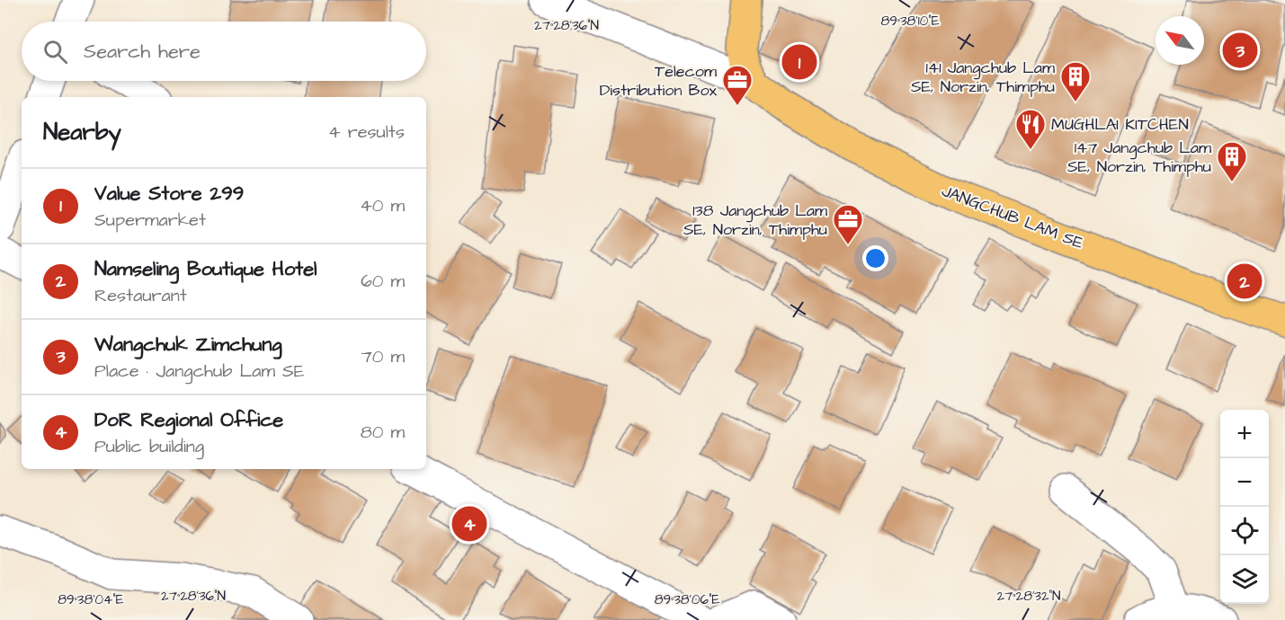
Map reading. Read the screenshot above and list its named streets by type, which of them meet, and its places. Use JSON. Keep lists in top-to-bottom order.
{
  "streets": {
    "main road": ["JANGCHUB LAM SE"]
  },
  "places": {
    "building": ["141 Jangchub Lam SE, Norzin, Thimphu", "147 Jangchub Lam SE, Norzin, Thimphu"],
    "office": ["Telecom Distribution Box", "138 Jangchub Lam SE, Norzin, Thimphu"],
    "restaurant": ["MUGHLAI KITCHEN"]
  },
  "north": "top left",
  "page": {
    "search": "Search here",
    "pins": [
      "3",
      "1",
      "2",
      "4"
    ],
    "heading": ["Nearby", "4 results"],
    "list": [
      {
        "mark": "1",
        "name": "Value Store 299",
        "note": "Supermarket",
        "value": "40 m"
      },
      {
        "mark": "2",
        "name": "Namseling Boutique Hotel",
        "note": "Restaurant",
        "value": "60 m"
      },
      {
        "mark": "3",
        "name": "Wangchuk Zimchung",
        "note": "Place · Jangchub Lam SE",
        "value": "70 m"
      },
      {
        "mark": "4",
        "name": "DoR Regional Office",
        "note": "Public building",
        "value": "80 m"
      }
    ],
    "map_buttons": ["+", "−"]
  },
  "coordinates": [
    "89°38'10\"E",
    "27°28'36\"N",
    "27°28'32\"N",
    "89°38'04\"E",
    "89°38'06\"E"
  ]
}
